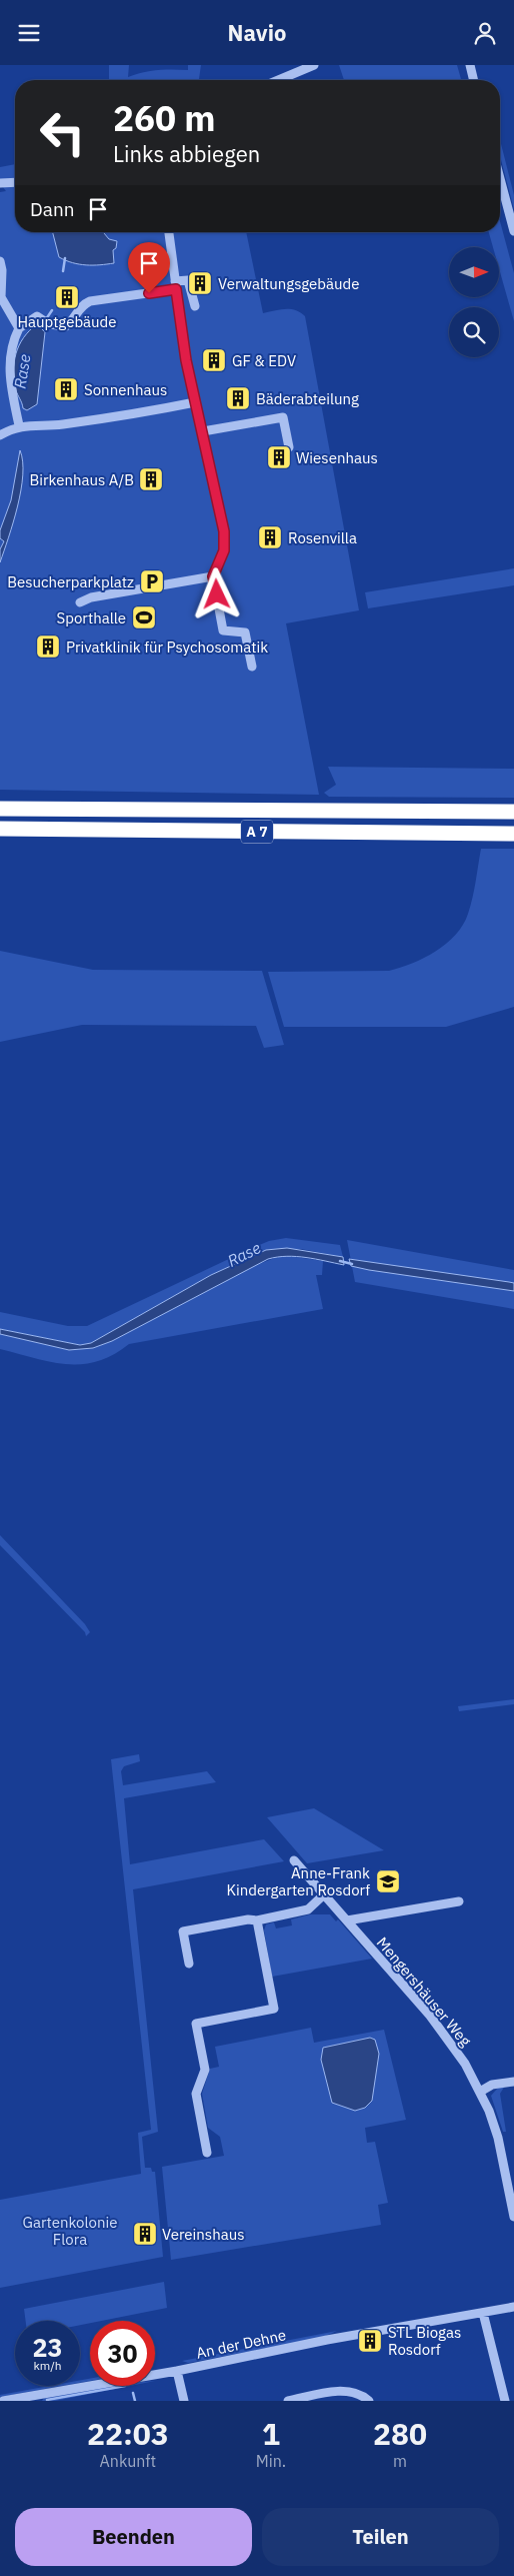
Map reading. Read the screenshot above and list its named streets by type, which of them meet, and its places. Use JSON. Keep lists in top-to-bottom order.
{
  "streets": {
    "highway": ["A 7"],
    "street": ["Mengershäuser Weg", "An der Dehne"]
  },
  "water": ["Rase"],
  "parks": ["Gartenkolonie Flora"],
  "places": {
    "building": [
      "Verwaltungsgebäude",
      "Hauptgebäude",
      "GF & EDV",
      "Sonnenhaus",
      "Bäderabteilung",
      "Wiesenhaus",
      "Birkenhaus A/B",
      "Rosenvilla",
      "Privatklinik für Psychosomatik",
      "Vereinshaus",
      "STL Biogas Rosdorf"
    ],
    "parking": ["Besucherparkplatz"],
    "sports": ["Sporthalle"],
    "school or university": ["Anne-Frank Kindergarten Rosdorf"]
  },
  "north": "right",
  "page": {
    "header": "Navio",
    "turn": ["260 m", "Links abbiegen"],
    "then": "Dann",
    "speed": "23 km/h",
    "limit": "30",
    "eta": [
      "22:03",
      "Ankunft",
      "1",
      "Min.",
      "280",
      "m"
    ],
    "buttons": ["Beenden", "Teilen"]
  }
}
